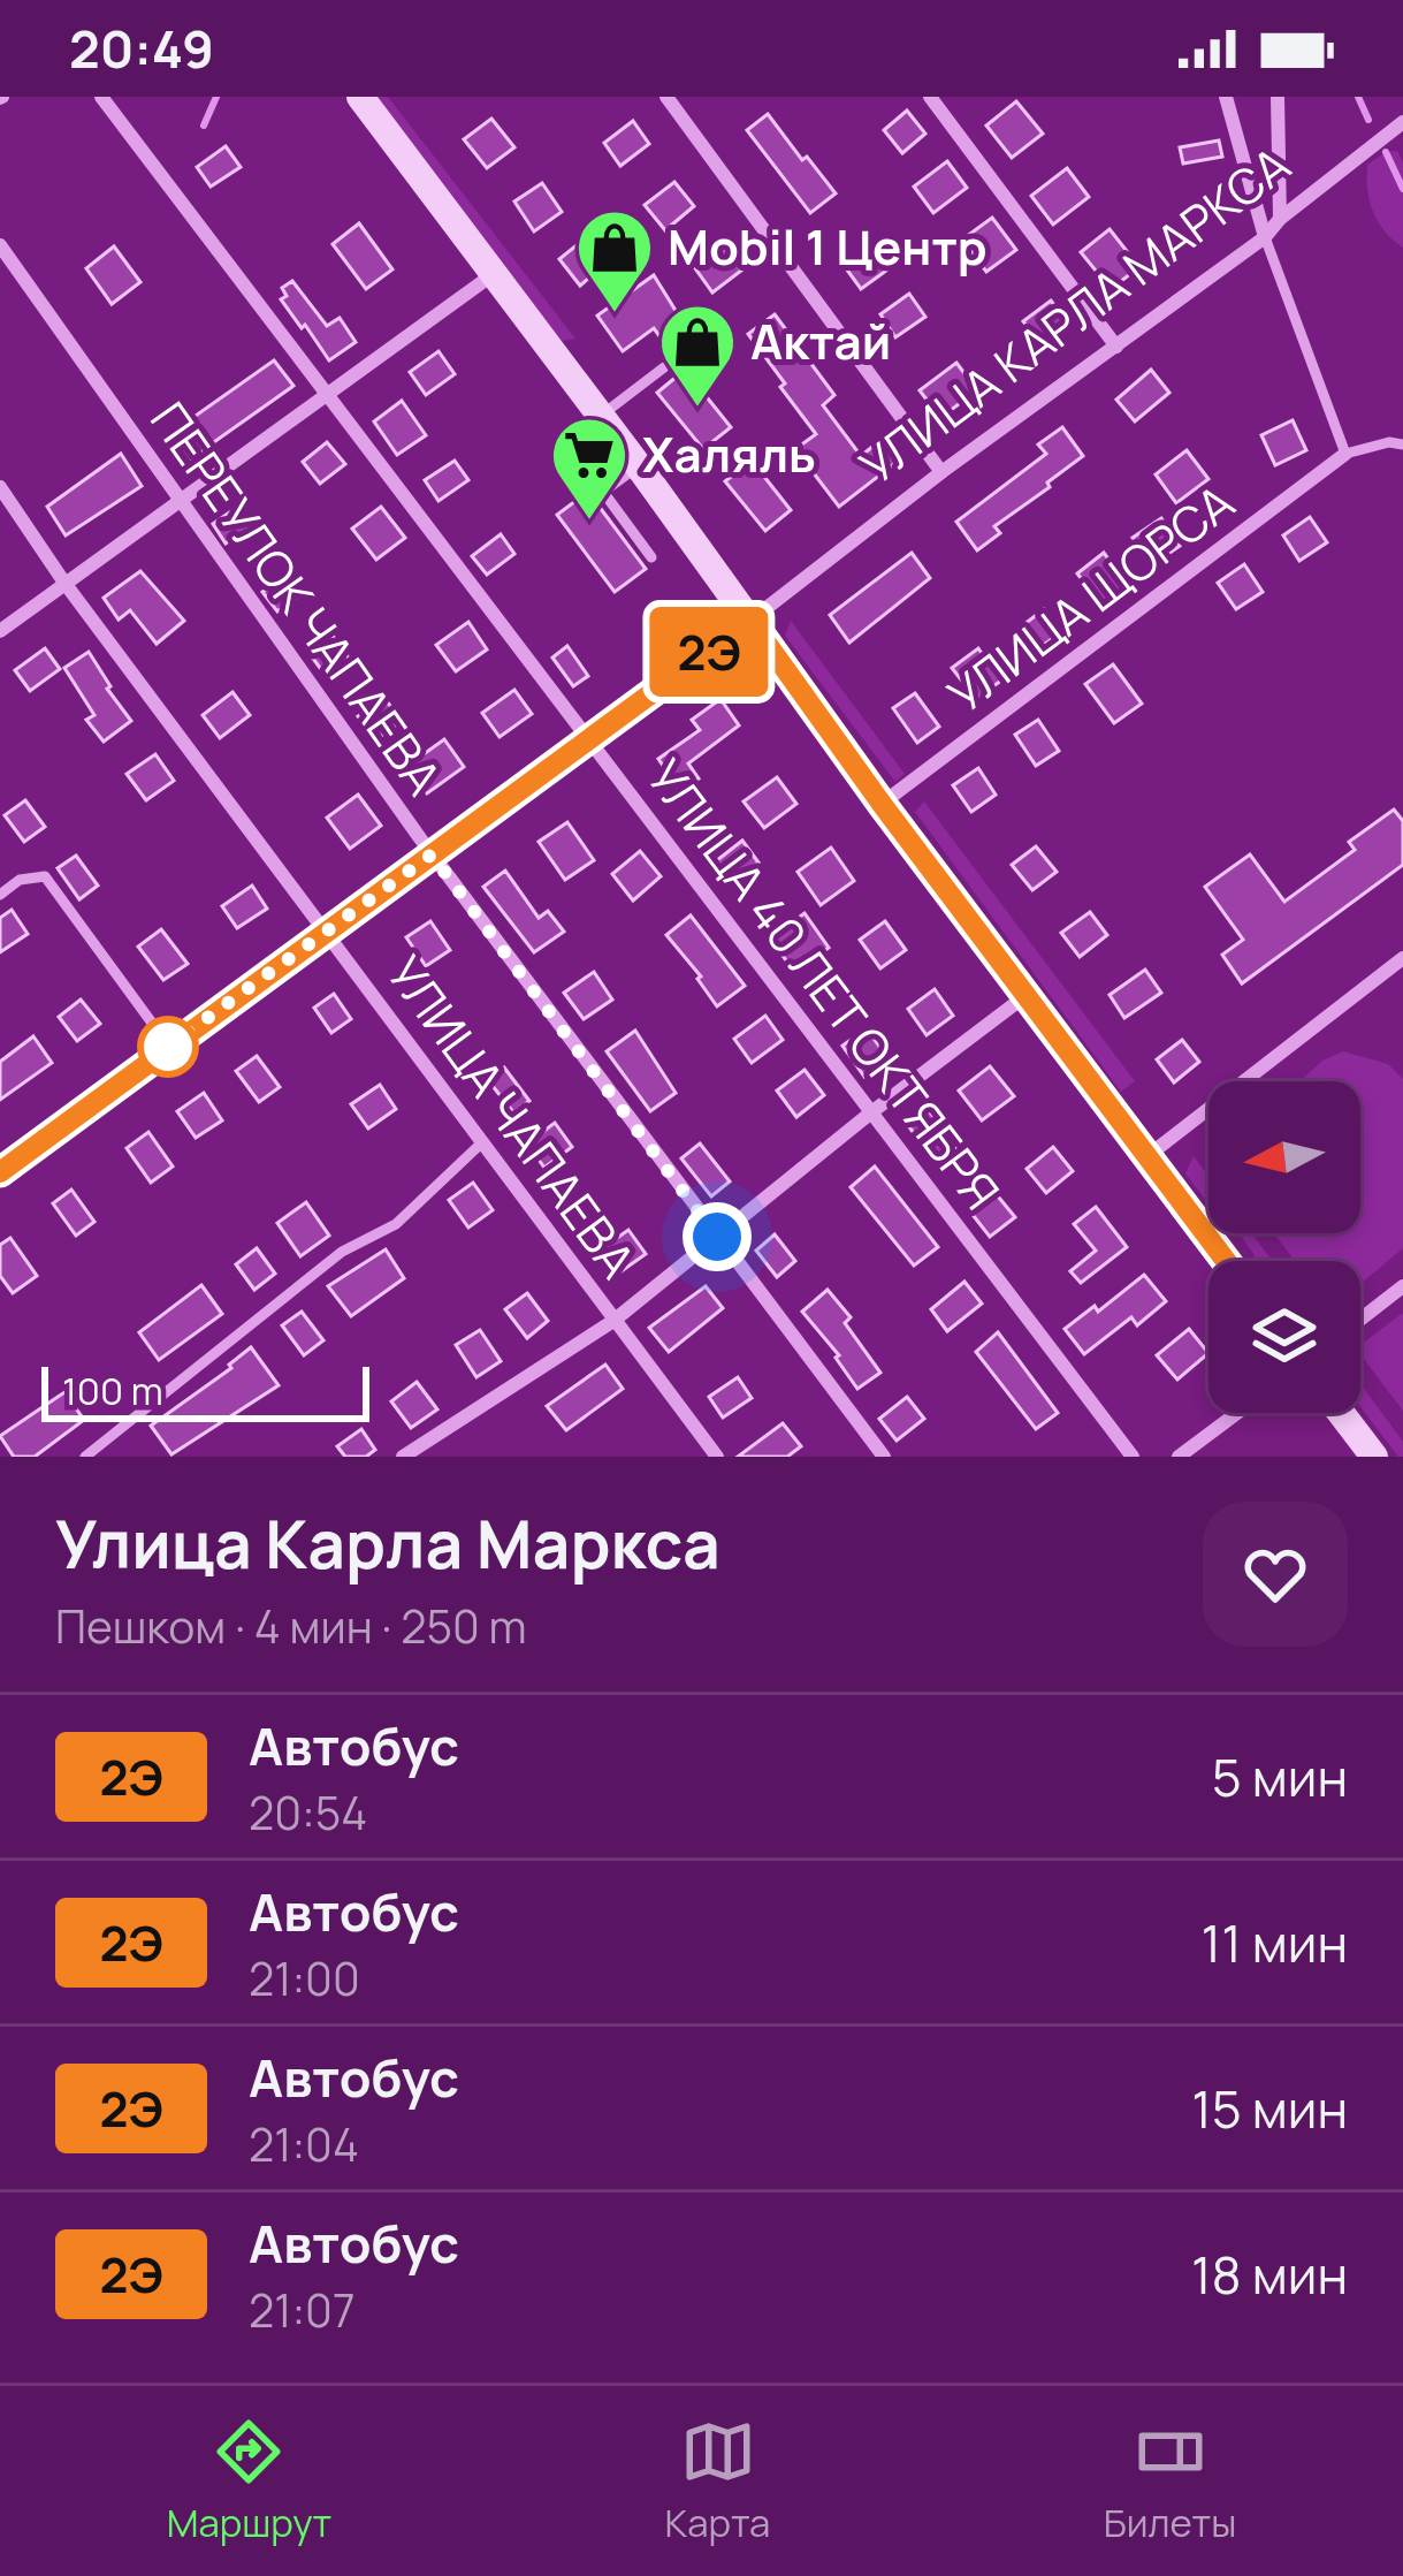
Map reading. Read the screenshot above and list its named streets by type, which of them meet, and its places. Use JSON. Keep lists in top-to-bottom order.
{
  "streets": {
    "street": [
      "УЛИЦА КАРЛА МАРКСА",
      "ПЕРЕУЛОК ЧАПАЕВА",
      "УЛИЦА ЩОРСА",
      "УЛИЦА 40 ЛЕТ ОКТЯБРЯ",
      "УЛИЦА ЧАПАЕВА"
    ]
  },
  "crossings": [
    ["УЛИЦА КАРЛА МАРКСА", "ПЕРЕУЛОК ЧАПАЕВА"],
    ["УЛИЦА КАРЛА МАРКСА", "УЛИЦА 40 ЛЕТ ОКТЯБРЯ"],
    ["УЛИЦА КАРЛА МАРКСА", "УЛИЦА ЧАПАЕВА"]
  ],
  "places": {
    "shop": ["Mobil 1 Центр", "Актай"],
    "supermarket": ["Халяль"]
  },
  "lines": ["bus line 2Э"],
  "scale_bar": "100 m",
  "north": "left",
  "page": {
    "status": "20:49",
    "on_map": "2Э",
    "scale": "100 m",
    "heading": ["Улица Карла Маркса", "Пешком · 4 мин · 250 m"],
    "list": [
      {
        "mark": "2Э",
        "name": "Автобус",
        "note": "20:54",
        "value": "5 мин"
      },
      {
        "mark": "2Э",
        "name": "Автобус",
        "note": "21:00",
        "value": "11 мин"
      },
      {
        "mark": "2Э",
        "name": "Автобус",
        "note": "21:04",
        "value": "15 мин"
      },
      {
        "mark": "2Э",
        "name": "Автобус",
        "note": "21:07",
        "value": "18 мин"
      }
    ],
    "tabs": ["Маршрут", "Карта", "Билеты"]
  }
}
